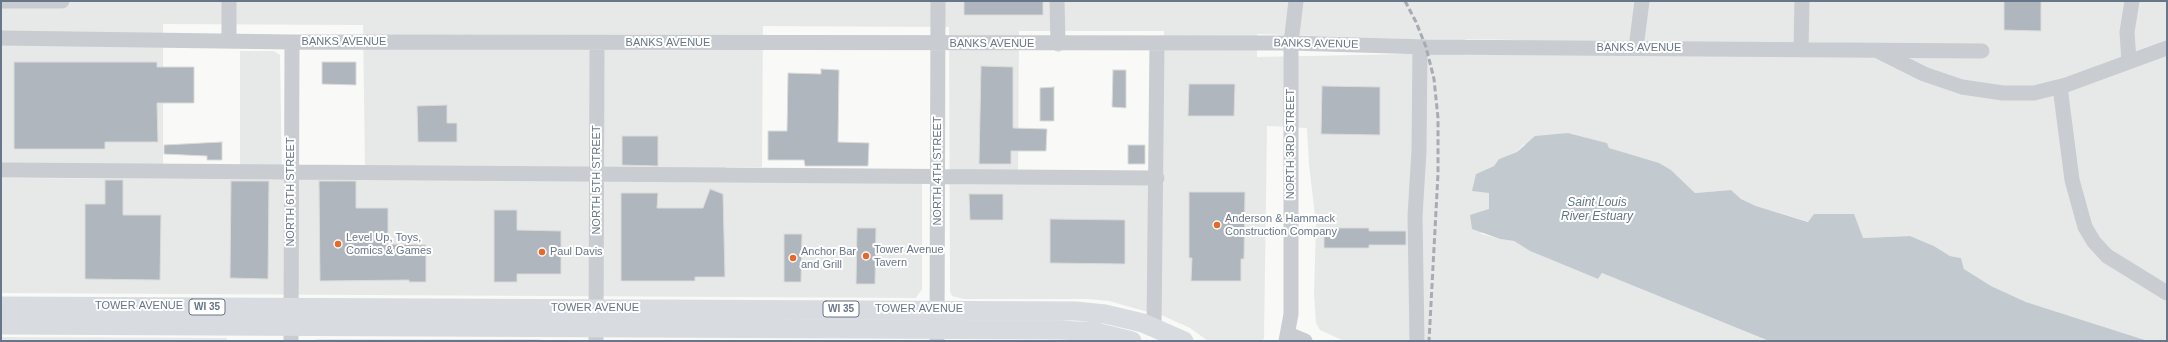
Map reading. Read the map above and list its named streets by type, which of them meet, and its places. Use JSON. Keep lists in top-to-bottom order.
{
  "streets": {
    "main road": ["TOWER AVENUE", "WI 35"],
    "street": [
      "BANKS AVENUE",
      "NORTH 3RD STREET",
      "NORTH 4TH STREET",
      "NORTH 5TH STREET",
      "NORTH 6TH STREET"
    ]
  },
  "crossings": [
    ["BANKS AVENUE", "NORTH 3RD STREET"],
    ["BANKS AVENUE", "NORTH 4TH STREET"],
    ["BANKS AVENUE", "NORTH 5TH STREET"],
    ["BANKS AVENUE", "NORTH 6TH STREET"],
    ["NORTH 4TH STREET", "TOWER AVENUE"],
    ["NORTH 5TH STREET", "TOWER AVENUE"],
    ["NORTH 6TH STREET", "TOWER AVENUE"]
  ],
  "water": ["Saint Louis River Estuary"],
  "places": [
    "Anderson & Hammack Construction Company",
    "Level Up, Toys, Comics & Games",
    "Paul Davis",
    "Tower Avenue Tavern",
    "Anchor Bar and Grill"
  ]
}
